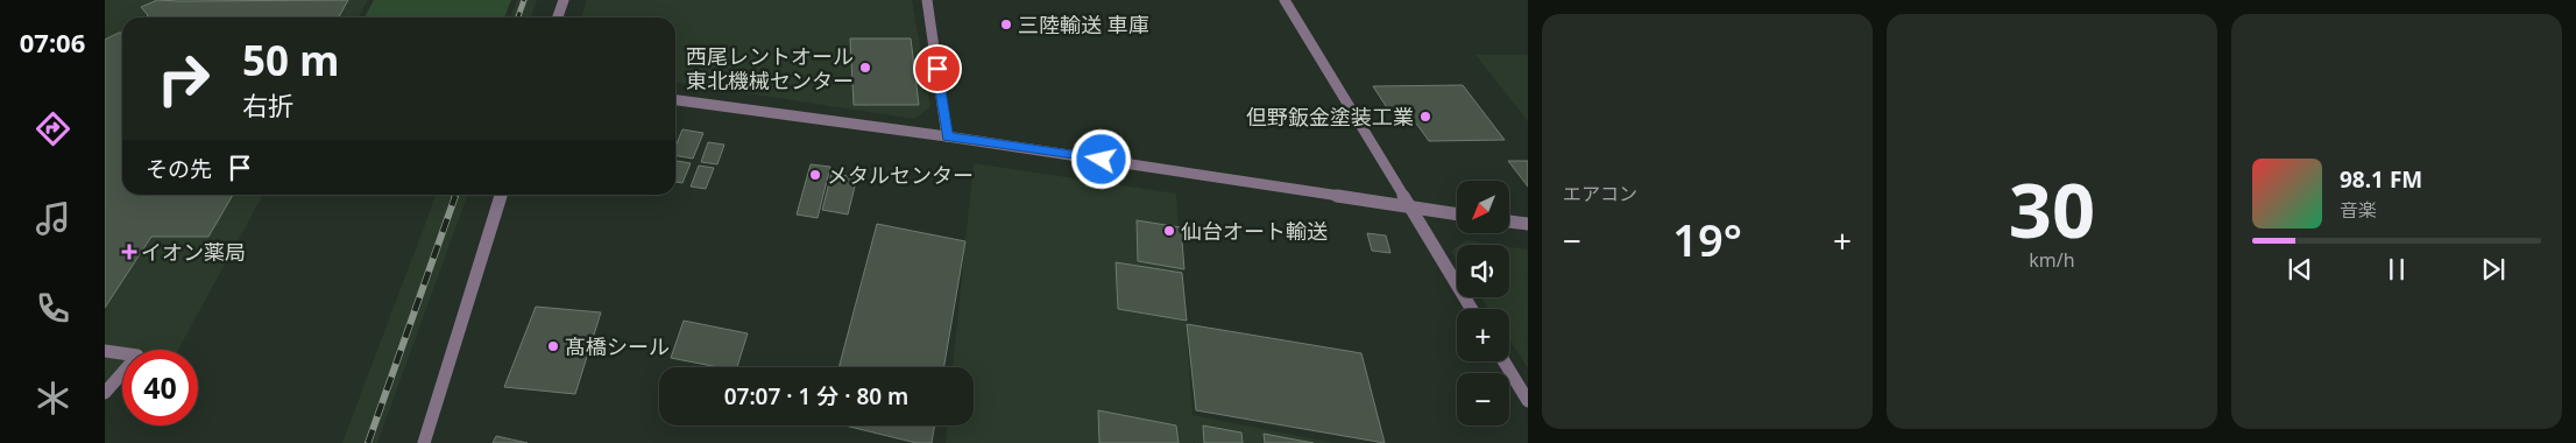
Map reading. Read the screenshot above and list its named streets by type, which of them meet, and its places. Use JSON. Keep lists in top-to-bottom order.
{
  "places": {
    "other": [
      "三陸輸送 車庫",
      "西尾レントオール 東北機械センター",
      "但野鈑金塗装工業",
      "メタルセンター",
      "仙台オート輸送",
      "髙橋シール"
    ],
    "health": ["イオン薬局"]
  },
  "north": "bottom left",
  "page": {
    "tabs": "07:06",
    "tile": [
      "エアコン",
      ["30", "km/h"]
    ],
    "turn": ["50 m", "右折"],
    "then": "その先",
    "song": ["98.1 FM", "音楽"],
    "map_buttons": ["+", "−"],
    "heat": ["−", "19°", "+"],
    "limit": "40",
    "trip": "07:07 · 1 分 · 80 m"
  }
}
